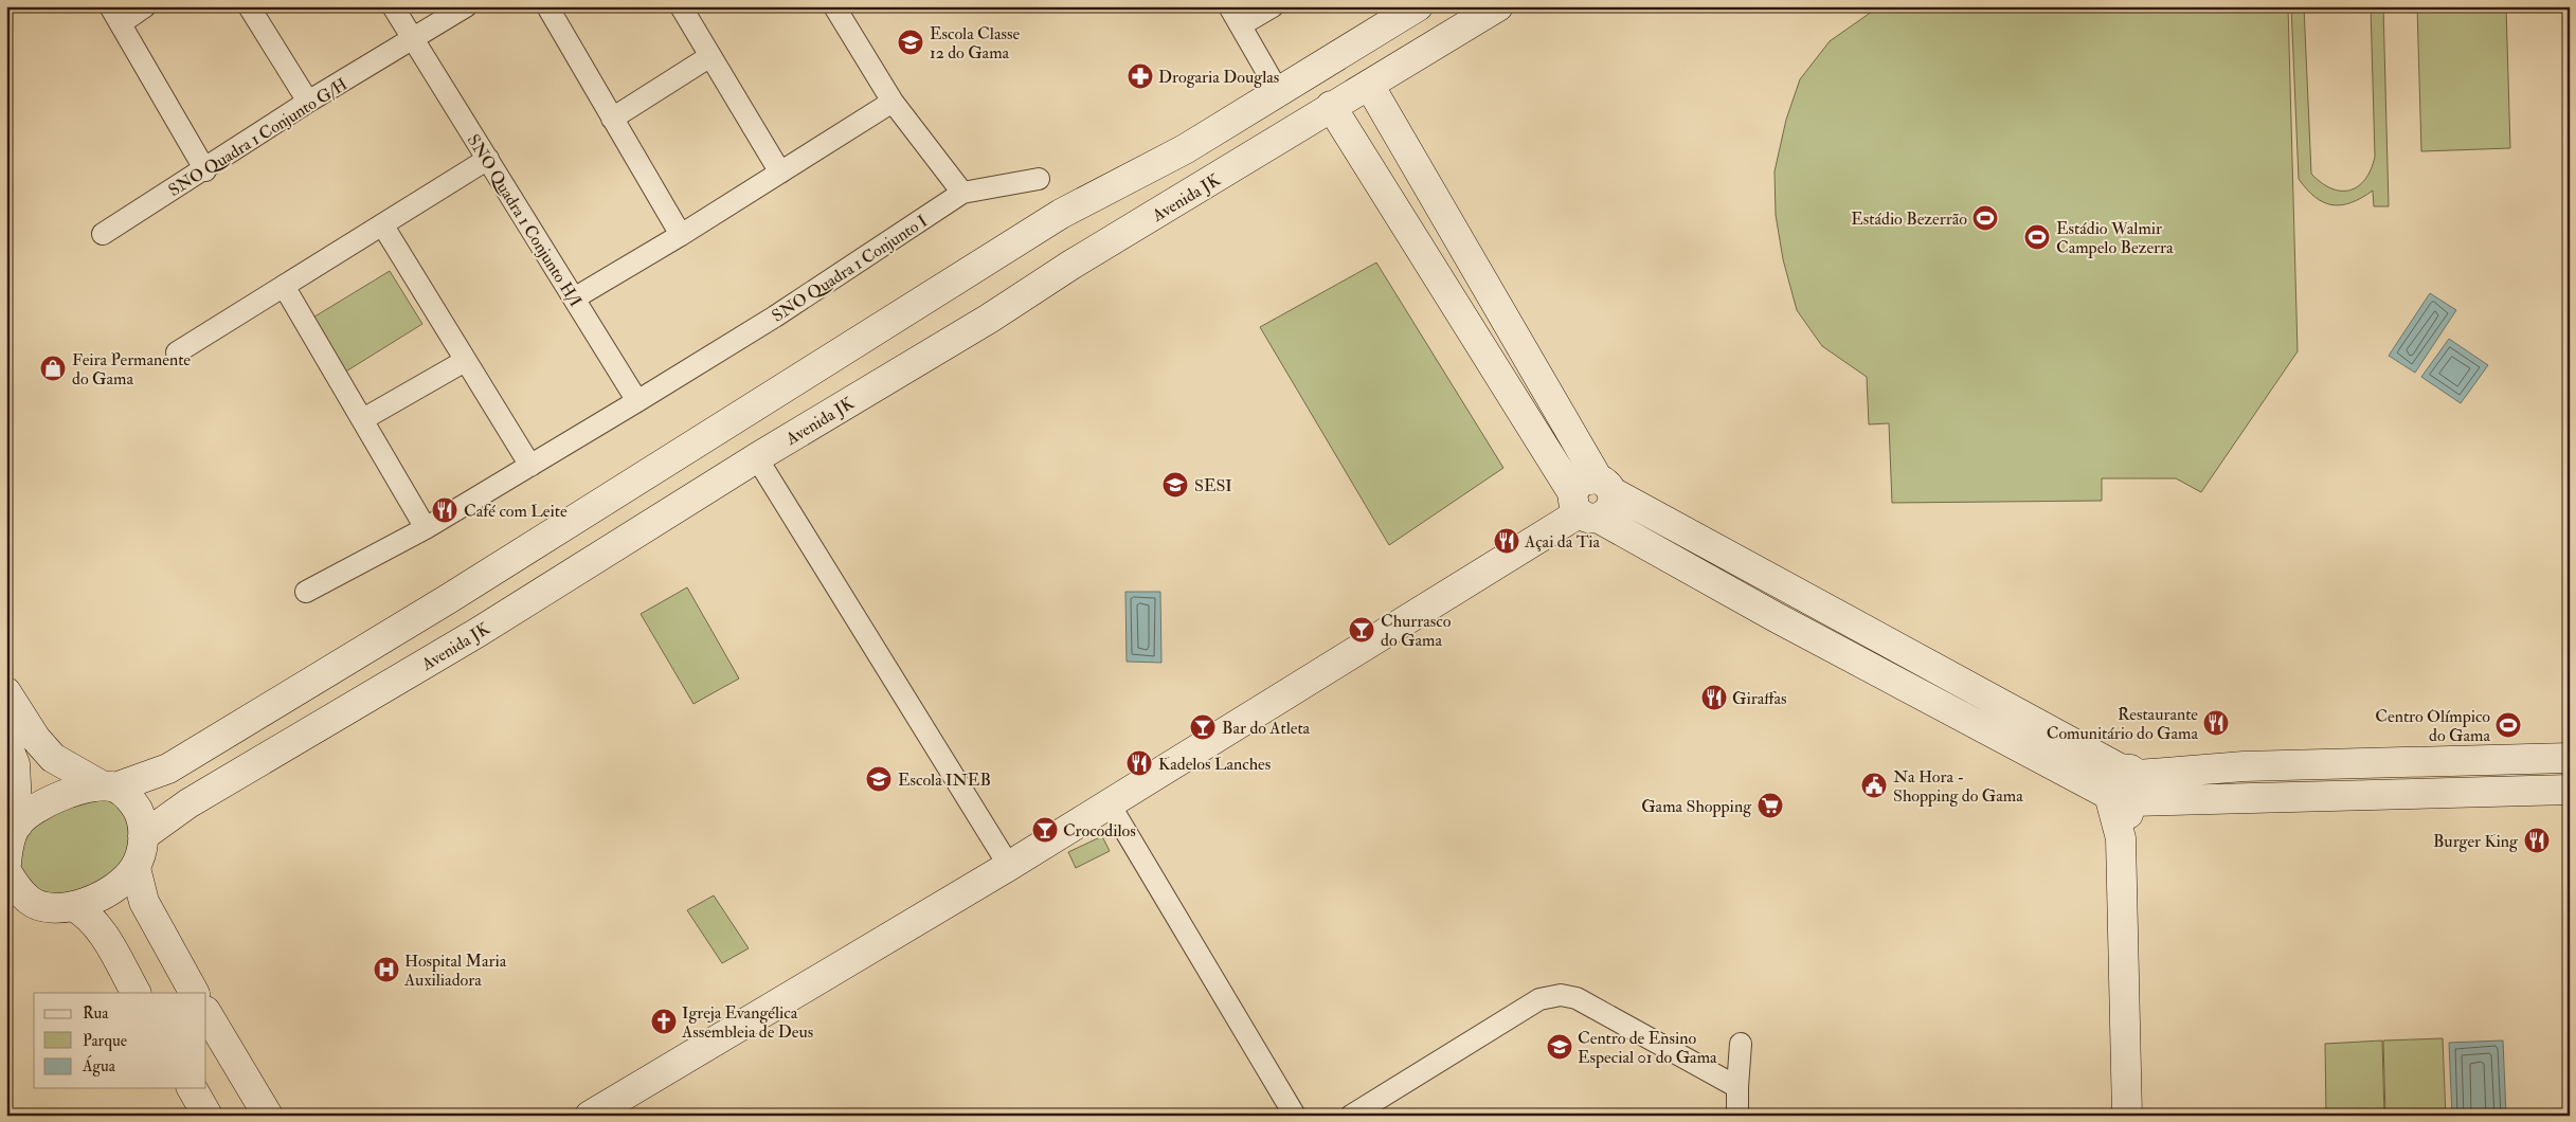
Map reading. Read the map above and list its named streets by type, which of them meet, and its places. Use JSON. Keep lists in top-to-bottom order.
{
  "streets": {
    "street": [
      "SNO Quadra 1 Conjunto G/H",
      "Avenida JK",
      "SNO Quadra 1 Conjunto H/I",
      "SNO Quadra 1 Conjunto I"
    ]
  },
  "crossings": [
    ["SNO Quadra 1 Conjunto G/H", "SNO Quadra 1 Conjunto H/I"],
    ["SNO Quadra 1 Conjunto H/I", "SNO Quadra 1 Conjunto I"]
  ],
  "places": {
    "school or university": [
      "Escola Classe 12 do Gama",
      "SESI",
      "Escola INEB",
      "Centro de Ensino Especial 01 do Gama"
    ],
    "pharmacy": ["Drogaria Douglas"],
    "sports": ["Estádio Bezerrão", "Estádio Walmir Campelo Bezerra", "Centro Olímpico do Gama"],
    "shop": ["Feira Permanente do Gama"],
    "restaurant": [
      "Café com Leite",
      "Açai da Tia",
      "Giraffas",
      "Restaurante Comunitário do Gama",
      "Kadelos Lanches",
      "Burger King"
    ],
    "bar": ["Churrasco do Gama", "Bar do Atleta", "Crocodilos"],
    "public building": ["Na Hora - Shopping do Gama"],
    "supermarket": ["Gama Shopping"],
    "hospital": ["Hospital Maria Auxiliadora"],
    "church": ["Igreja Evangélica Assembleia de Deus"]
  },
  "legend": ["Rua", "Parque", "Água"]
}
